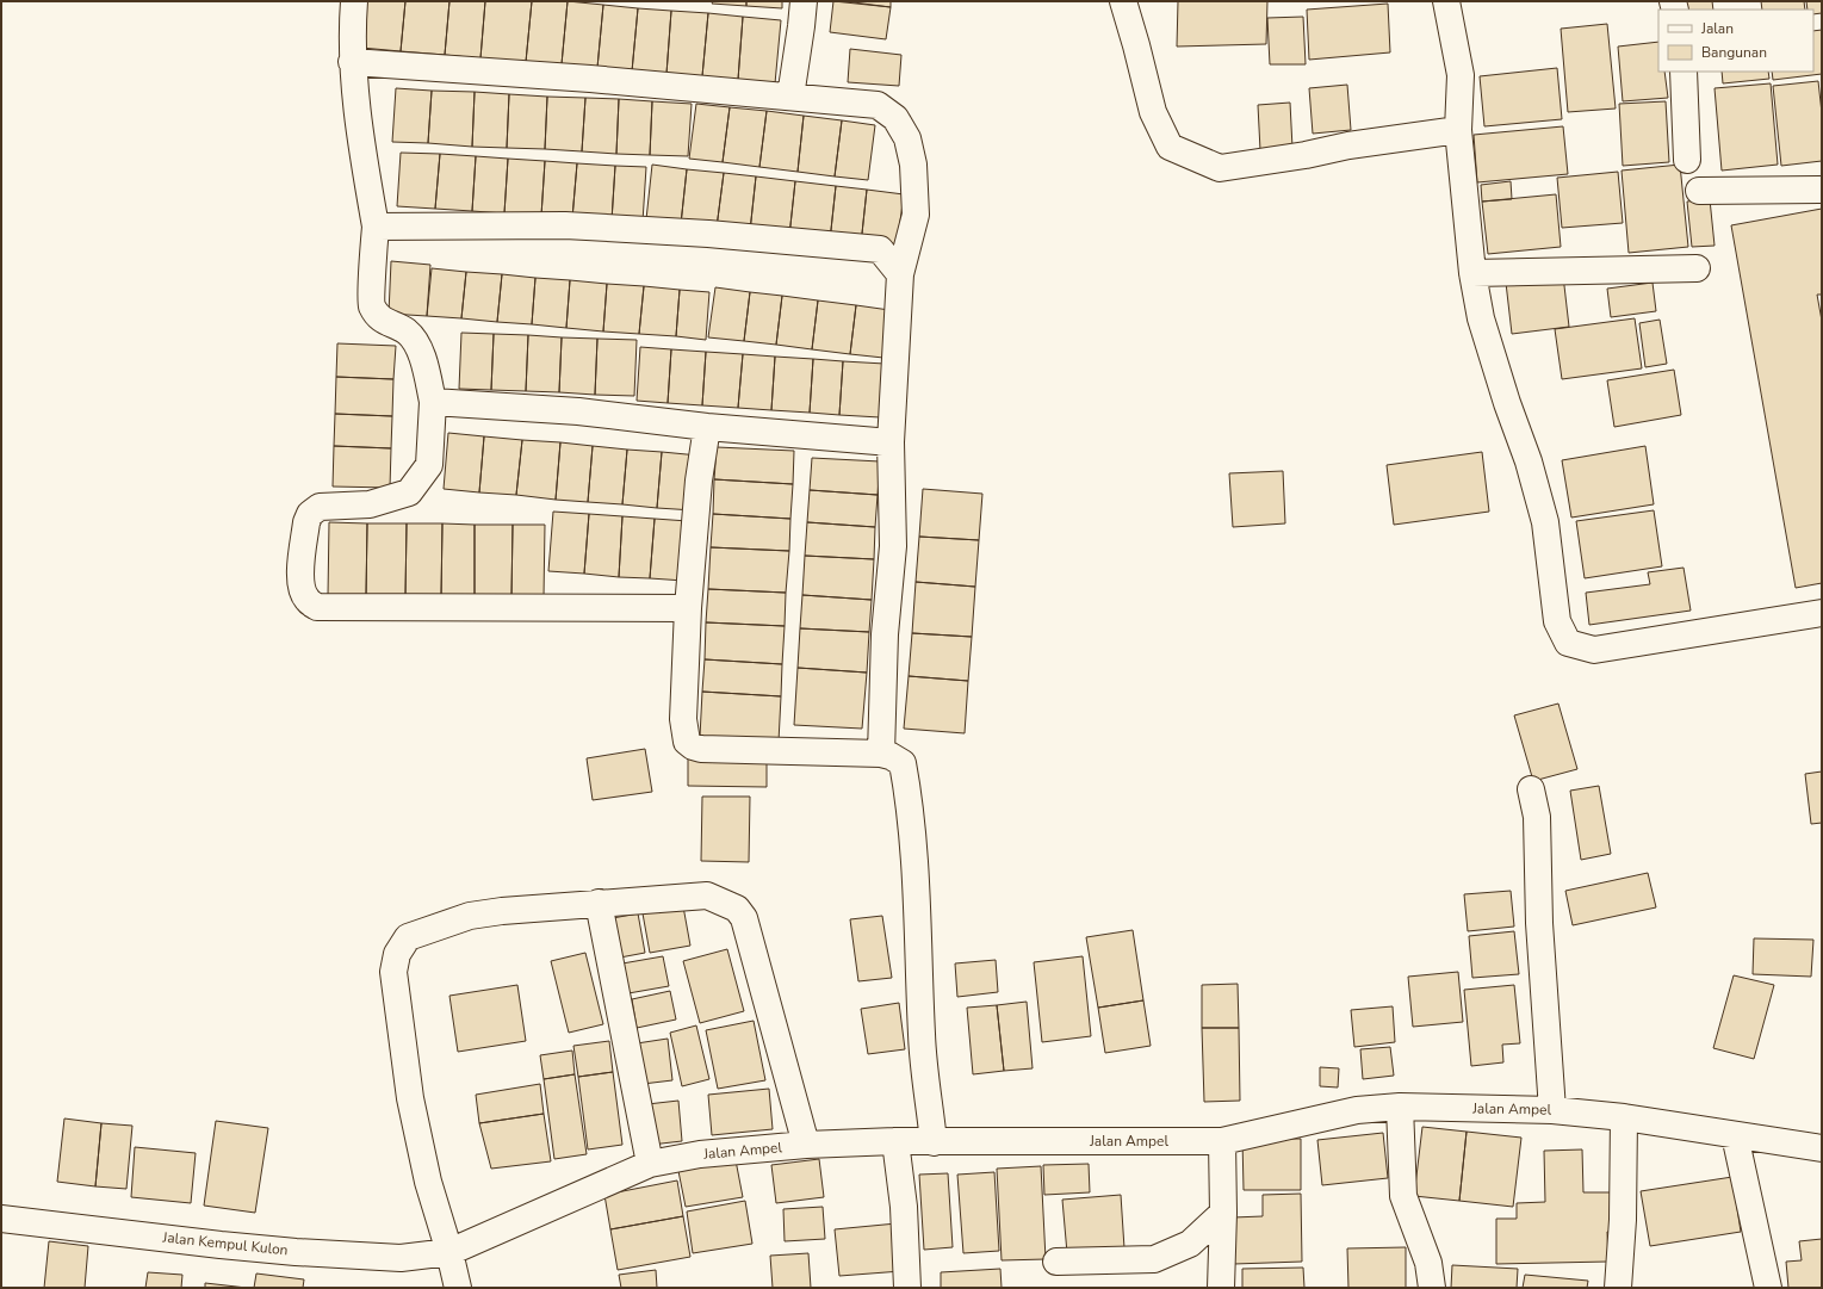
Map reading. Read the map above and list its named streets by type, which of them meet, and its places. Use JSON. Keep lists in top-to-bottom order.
{
  "streets": {
    "street": ["Jalan Ampel", "Jalan Kempul Kulon"]
  },
  "crossings": [
    ["Jalan Ampel", "Jalan Kempul Kulon"]
  ],
  "legend": ["Jalan", "Bangunan"]
}
